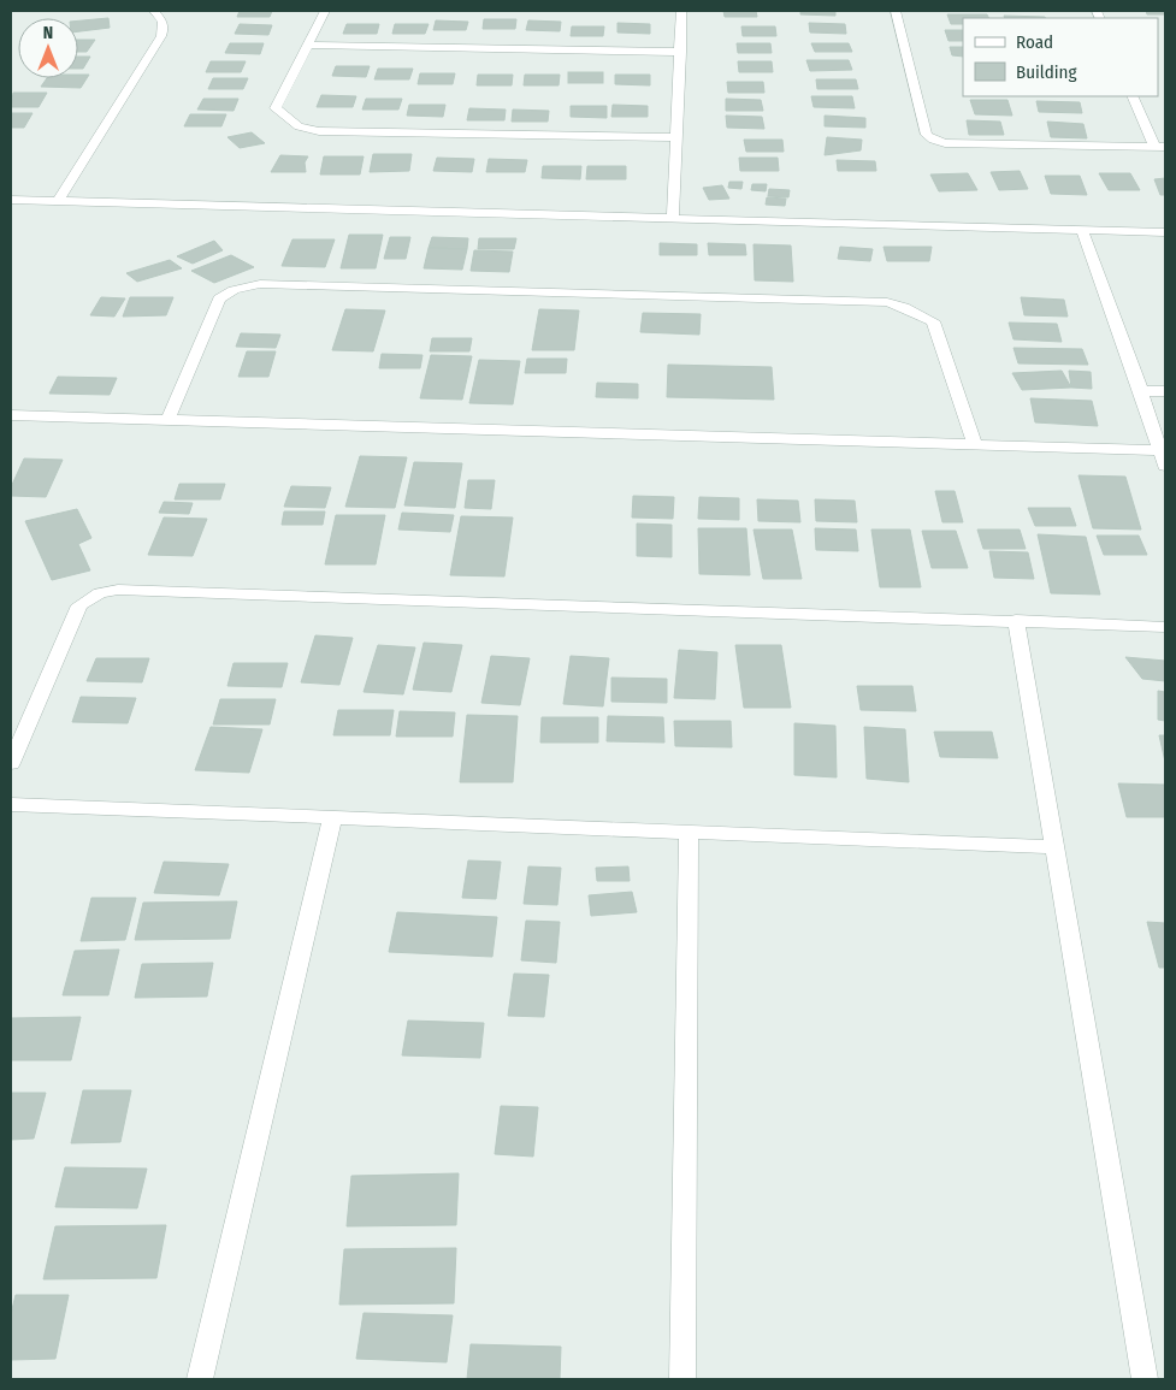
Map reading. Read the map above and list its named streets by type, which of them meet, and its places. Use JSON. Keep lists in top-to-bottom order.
{
  "legend": ["Road", "Building"],
  "north": "top"
}
